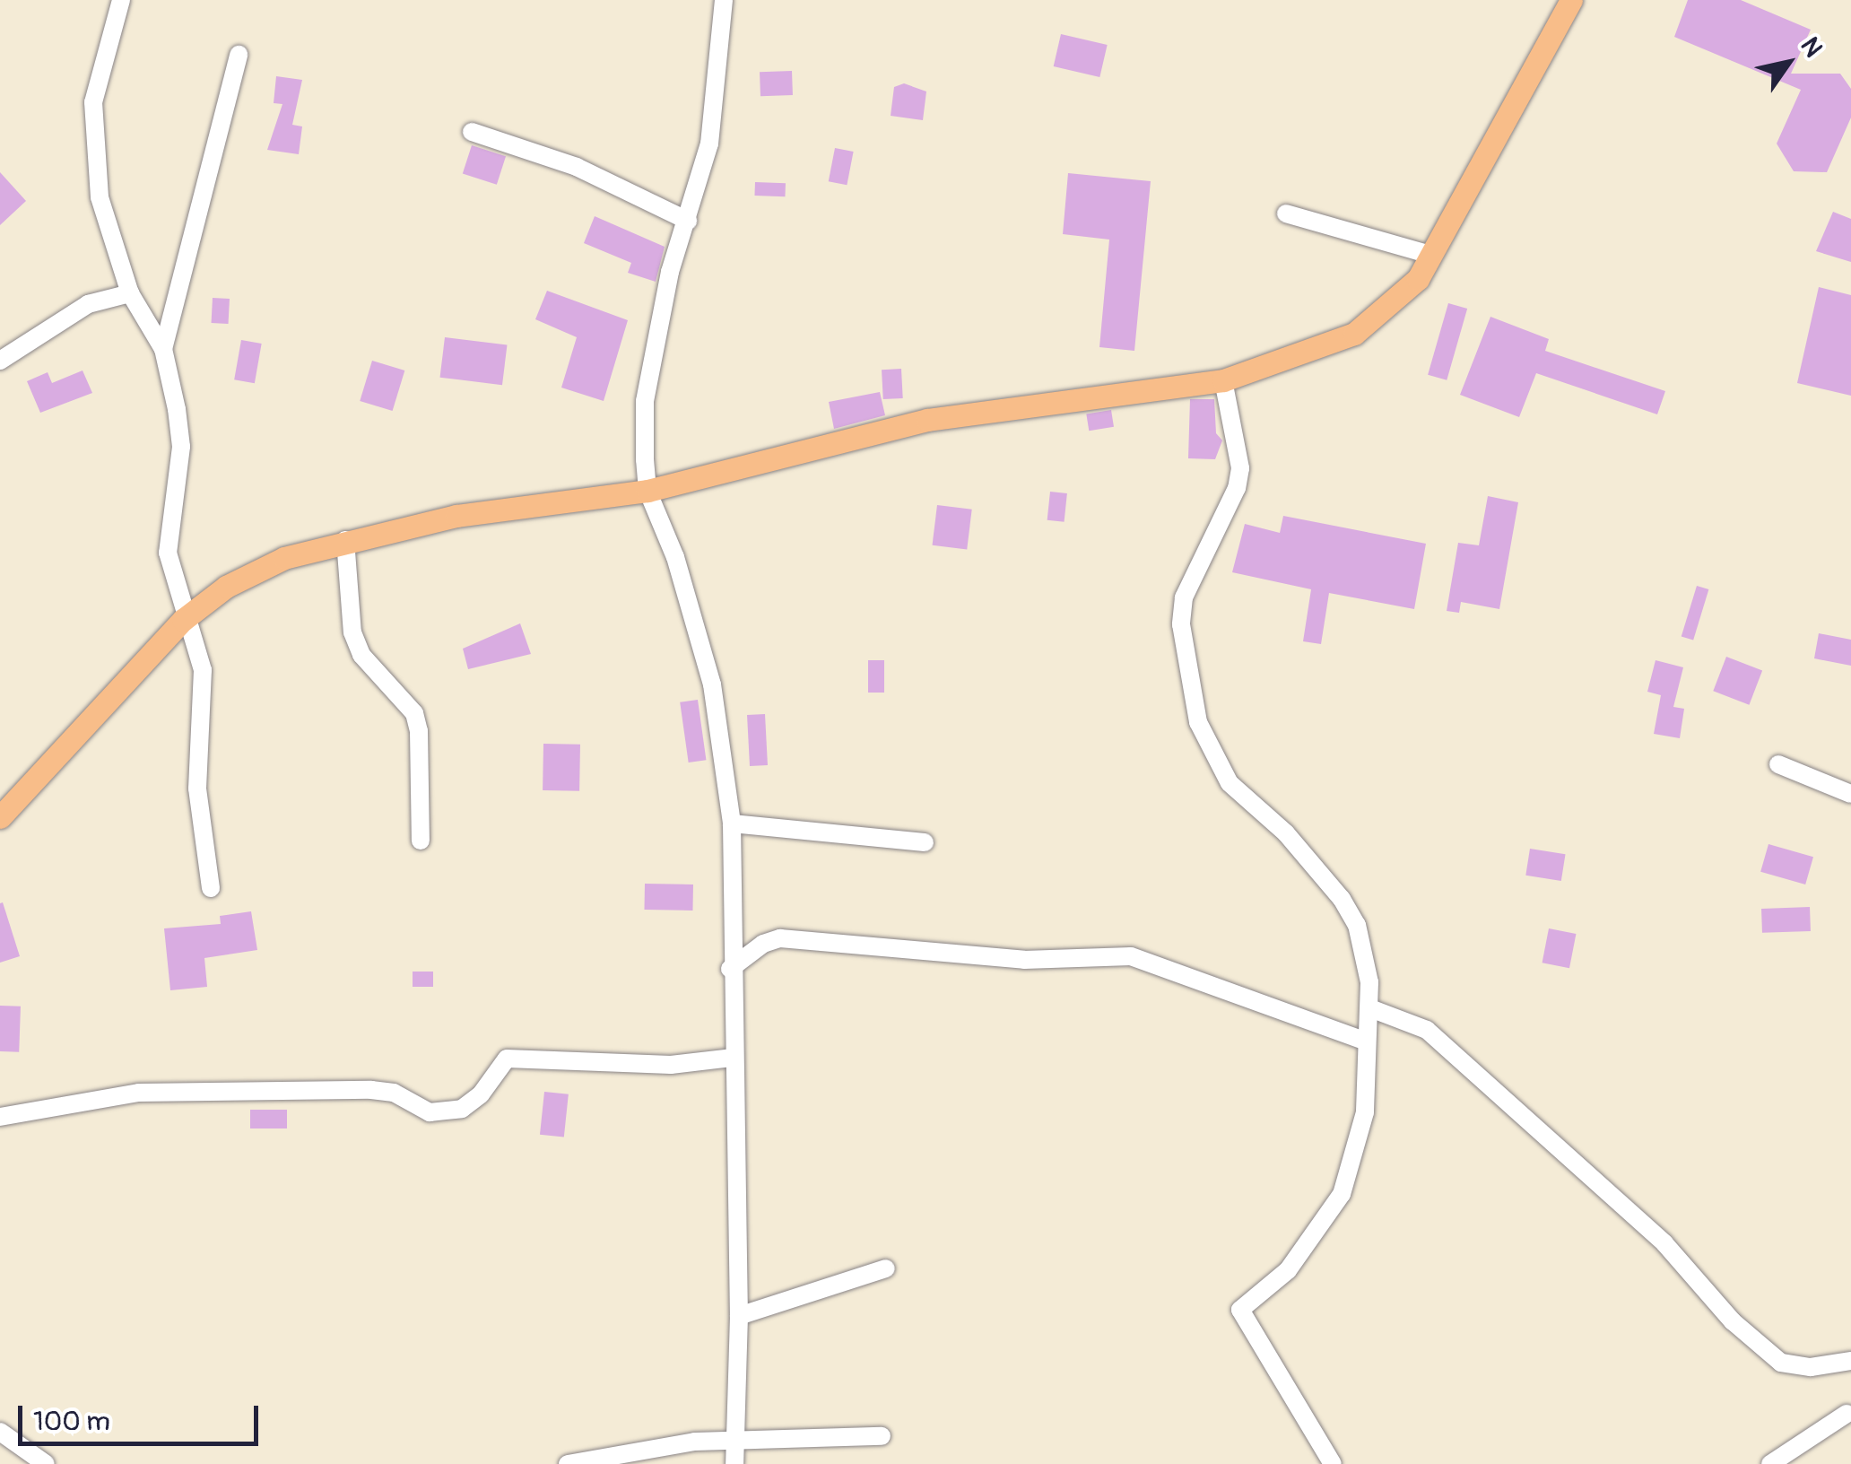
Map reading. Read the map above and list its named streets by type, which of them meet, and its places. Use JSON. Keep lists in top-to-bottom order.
{
  "scale_bar": "100 m",
  "north": "top right"
}
